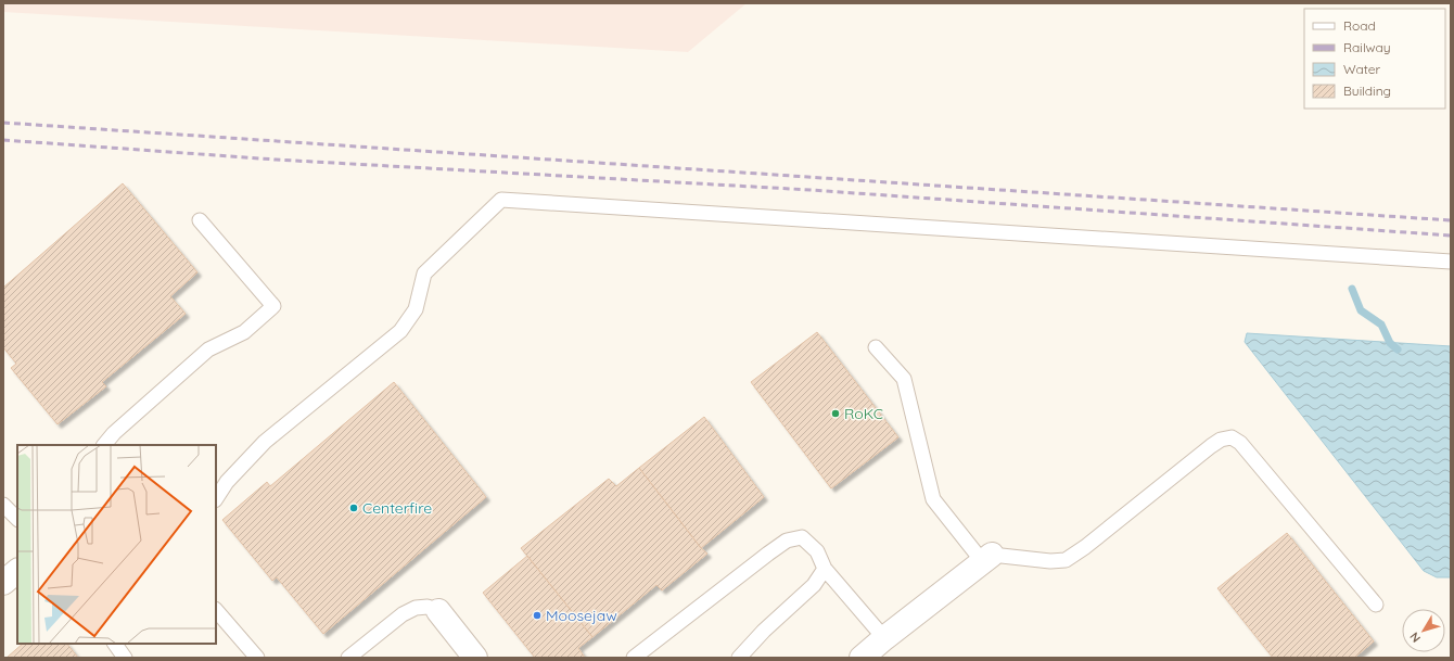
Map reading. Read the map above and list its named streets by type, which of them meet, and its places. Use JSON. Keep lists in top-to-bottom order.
{
  "places": ["RoKC", "Centerfire", "Moosejaw"],
  "legend": [
    "Road",
    "Railway",
    "Water",
    "Building"
  ],
  "north": "bottom left"
}
